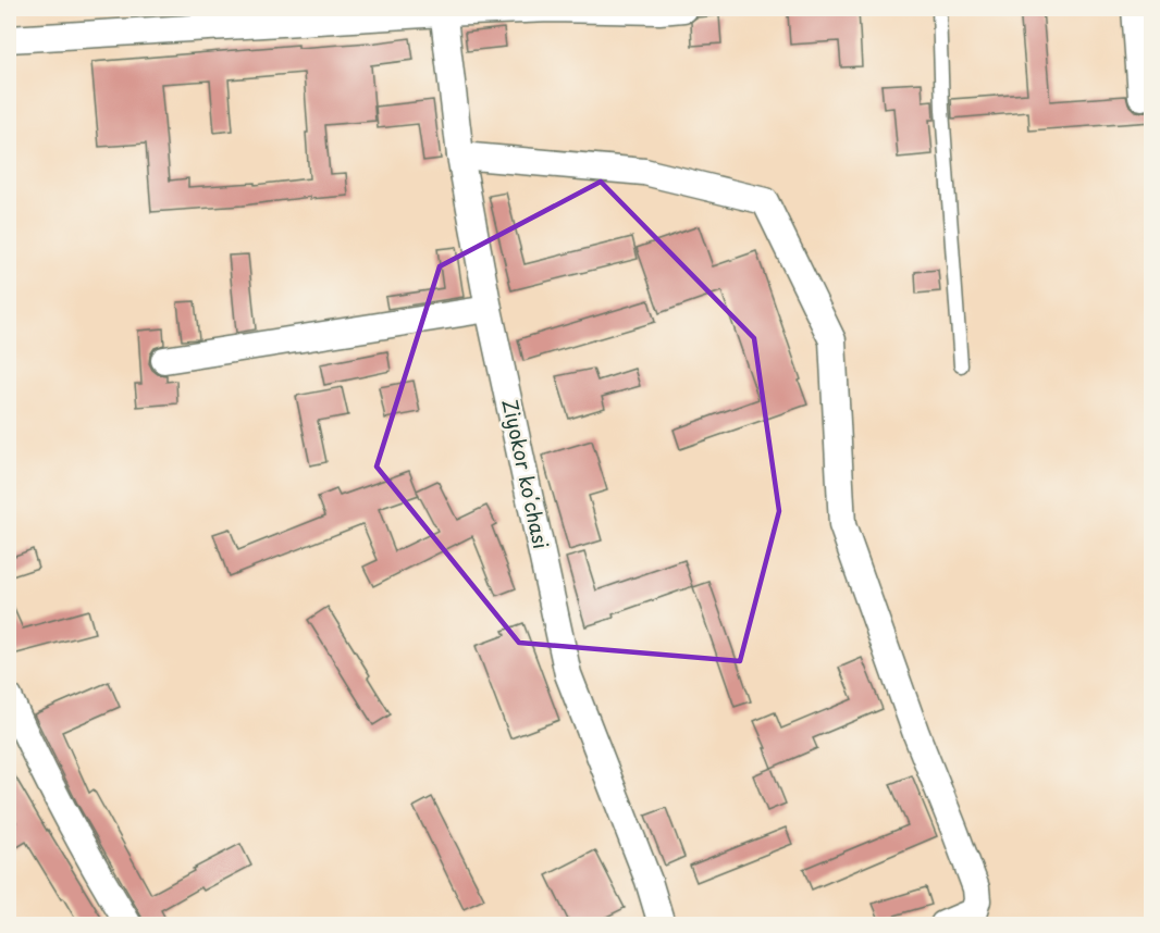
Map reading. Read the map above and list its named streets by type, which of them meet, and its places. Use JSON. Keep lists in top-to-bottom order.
{
  "streets": {
    "street": ["Ziyokor koʻchasi"]
  }
}
